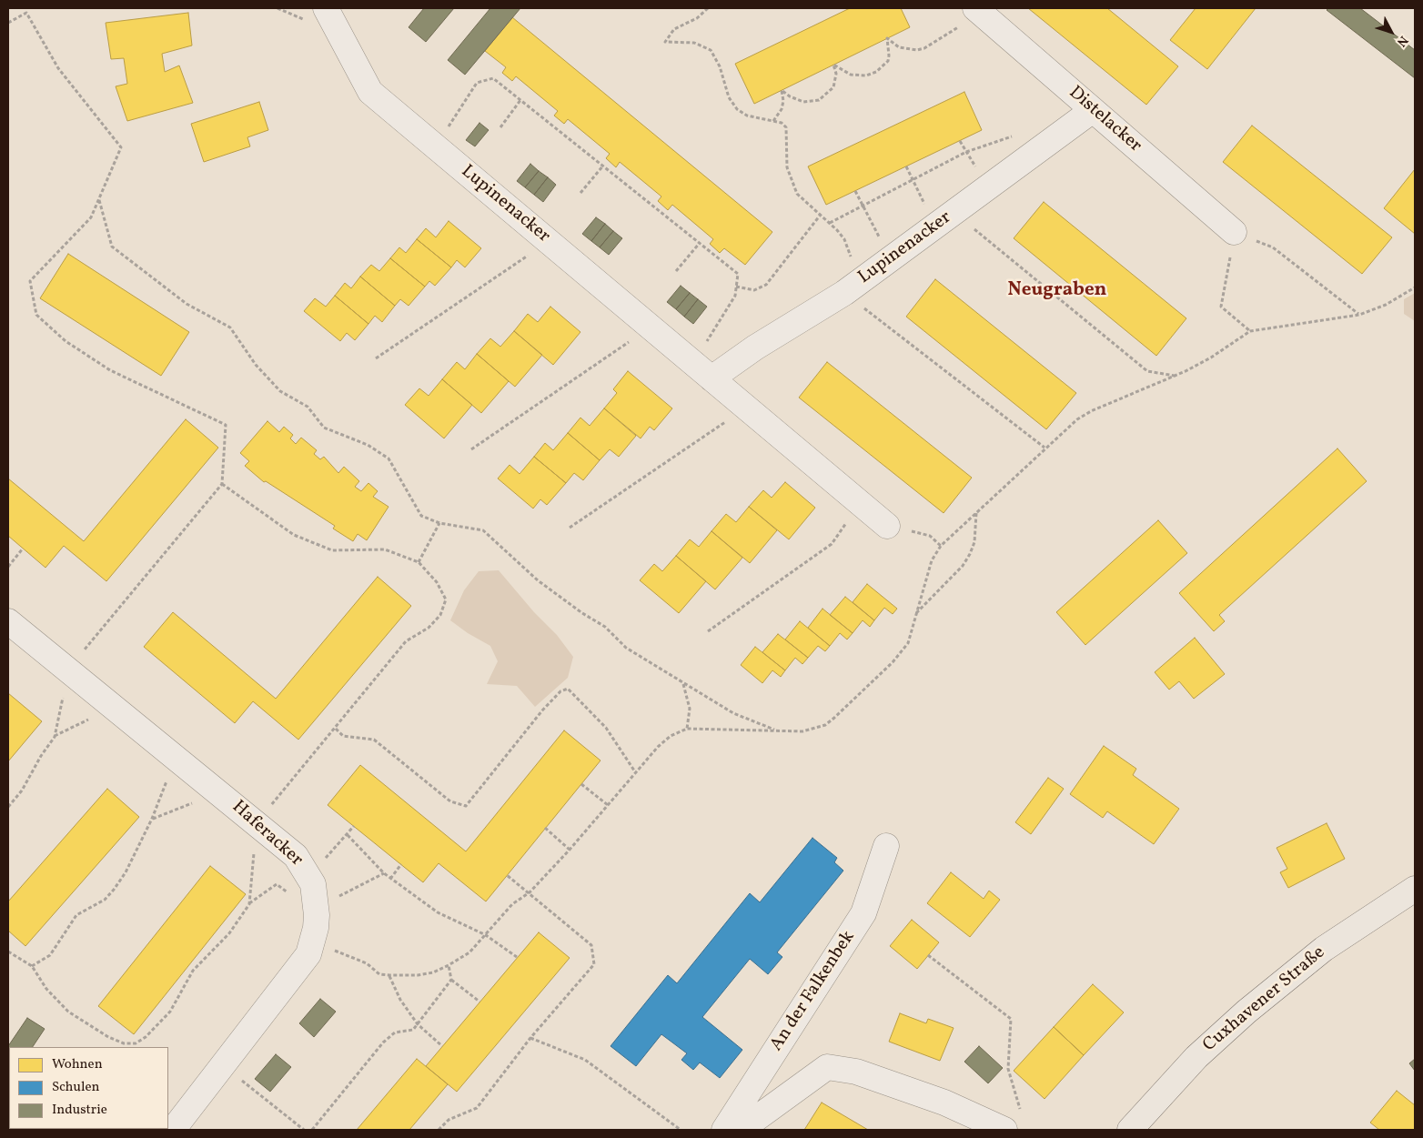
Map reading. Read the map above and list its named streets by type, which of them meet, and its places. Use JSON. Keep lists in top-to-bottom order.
{
  "streets": {
    "main road": ["Cuxhavener Straße"],
    "street": [
      "Distelacker",
      "Lupinenacker",
      "Haferacker",
      "An der Falkenbek"
    ]
  },
  "crossings": [
    ["Distelacker", "Lupinenacker"]
  ],
  "districts": ["Neugraben"],
  "legend": ["Wohnen", "Schulen", "Industrie"],
  "north": "bottom right"
}
